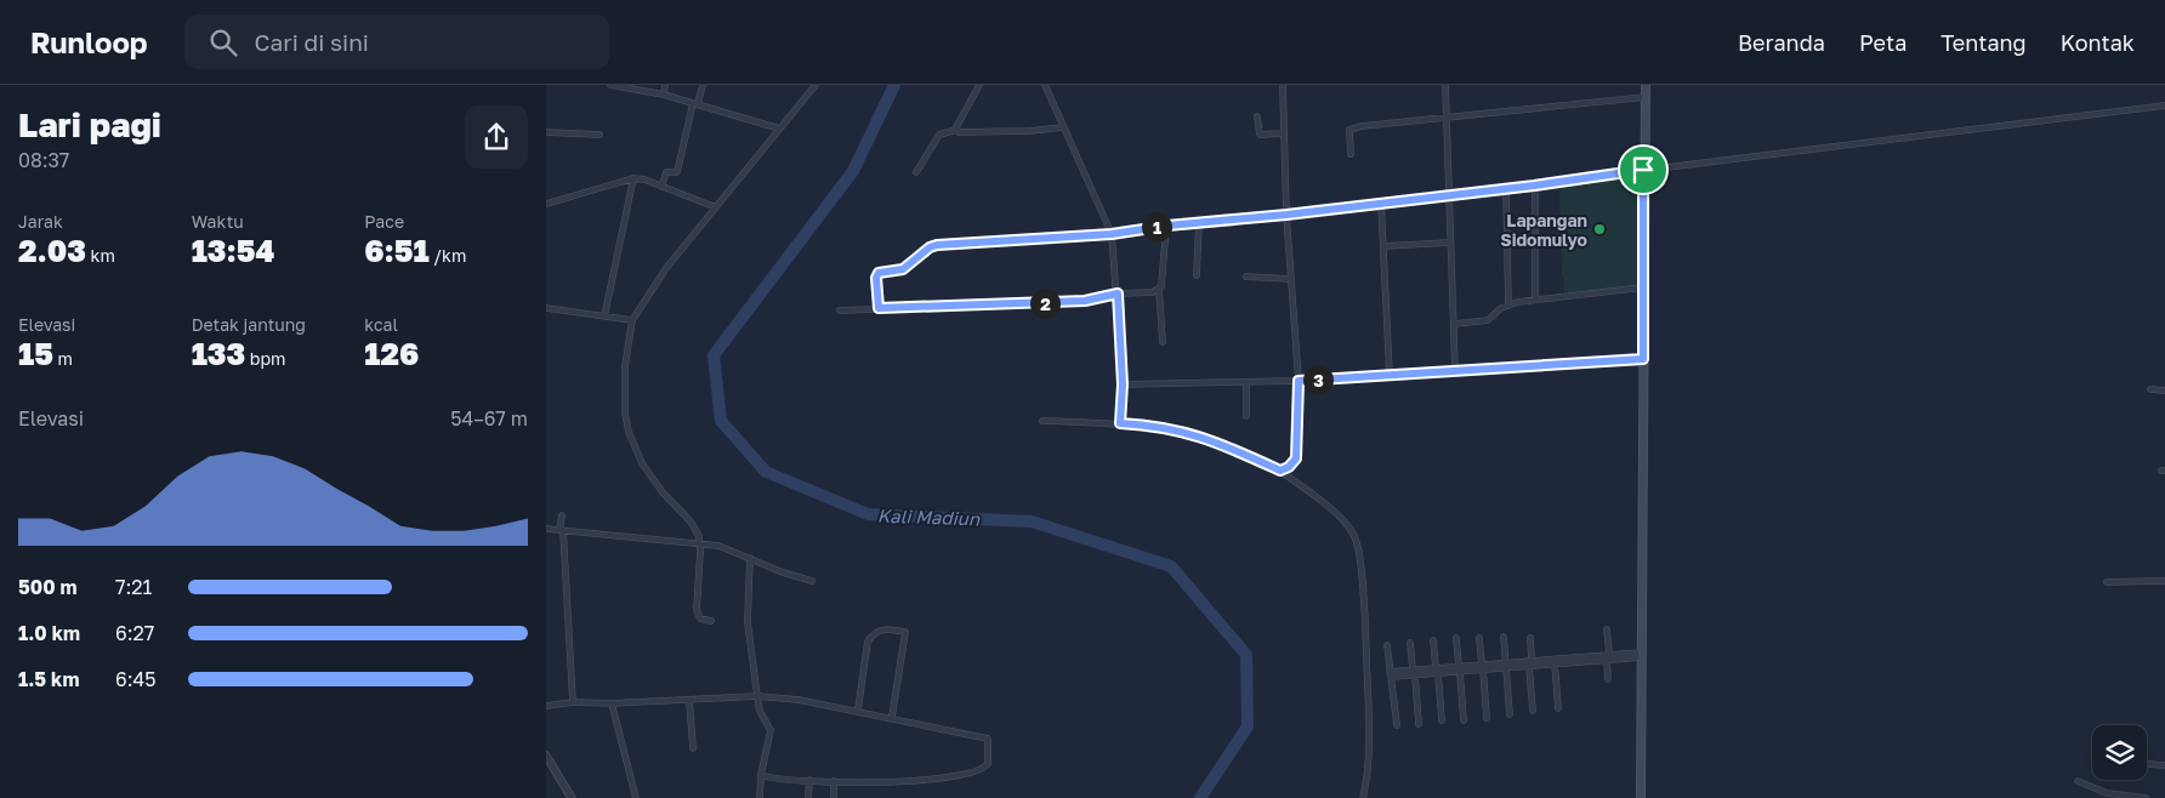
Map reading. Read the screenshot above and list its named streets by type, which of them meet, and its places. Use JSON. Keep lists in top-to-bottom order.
{
  "water": ["Kali Madiun"],
  "places": ["Lapangan Sidomulyo"],
  "page": {
    "header": "Runloop",
    "search": "Cari di sini",
    "nav": [
      "Beranda",
      "Peta",
      "Tentang",
      "Kontak"
    ],
    "heading": ["Lari pagi", "08:37"],
    "stats": [
      ["Jarak", "2.03 km"],
      ["Waktu", "13:54"],
      ["Pace", "6:51 /km"],
      ["Elevasi", "15 m"],
      ["Detak jantung", "133 bpm"],
      ["kcal", "126"]
    ],
    "pins": ["1", "2", "3"],
    "chart": ["Elevasi", "54–67 m"],
    "list": [
      {
        "name": "500 m",
        "note": "7:21"
      },
      {
        "name": "1.0 km",
        "note": "6:27"
      },
      {
        "name": "1.5 km",
        "note": "6:45"
      }
    ]
  }
}
